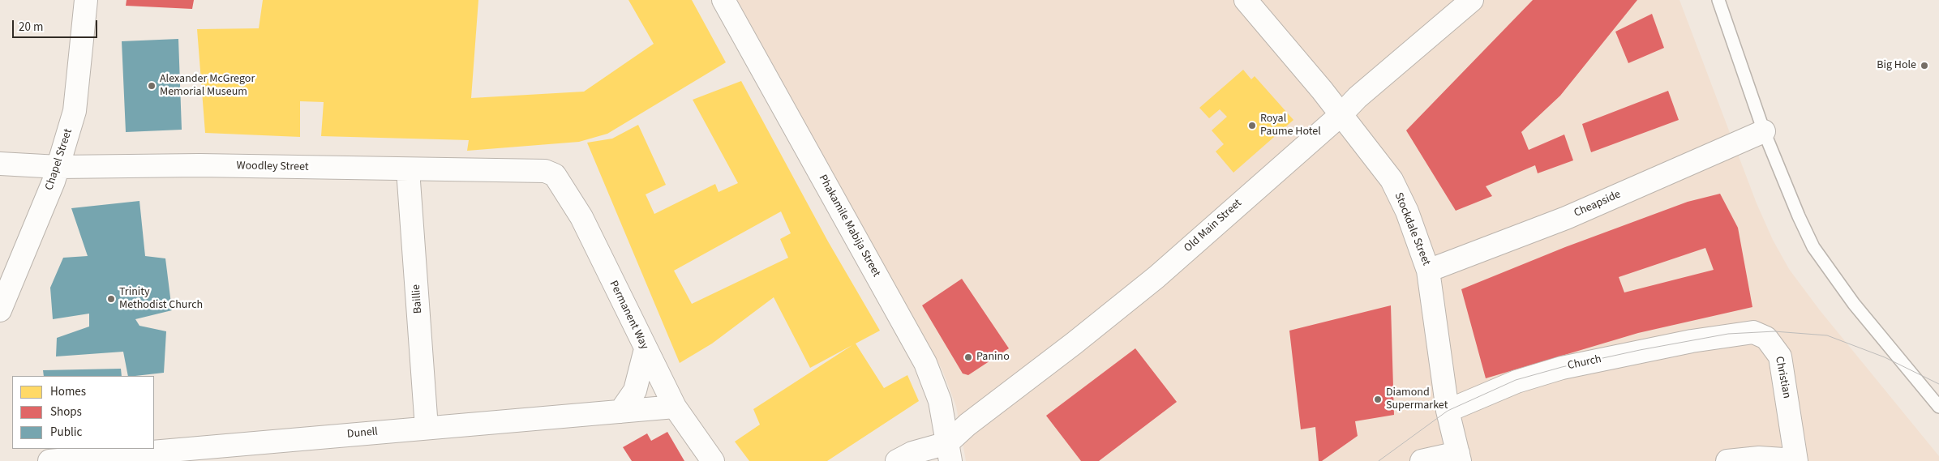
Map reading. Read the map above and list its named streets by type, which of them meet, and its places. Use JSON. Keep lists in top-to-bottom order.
{
  "streets": {
    "street": [
      "Chapel Street",
      "Woodley Street",
      "Cheapside",
      "Phakamile Mabija Street",
      "Old Main Street",
      "Stockdale Street",
      "Baillie",
      "Permanent Way",
      "Church",
      "Christian",
      "Dunell"
    ]
  },
  "crossings": [
    ["Chapel Street", "Woodley Street"],
    ["Woodley Street", "Baillie"],
    ["Woodley Street", "Permanent Way"],
    ["Cheapside", "Stockdale Street"],
    ["Phakamile Mabija Street", "Old Main Street"],
    ["Old Main Street", "Stockdale Street"],
    ["Stockdale Street", "Church"],
    ["Baillie", "Dunell"],
    ["Permanent Way", "Dunell"],
    ["Church", "Christian"]
  ],
  "places": [
    "Big Hole",
    "Alexander McGregor Memorial Museum",
    "Royal Paume Hotel",
    "Trinity Methodist Church",
    "Panino",
    "Diamond Supermarket"
  ],
  "legend": ["Homes", "Shops", "Public"],
  "scale_bar": "20 m"
}
